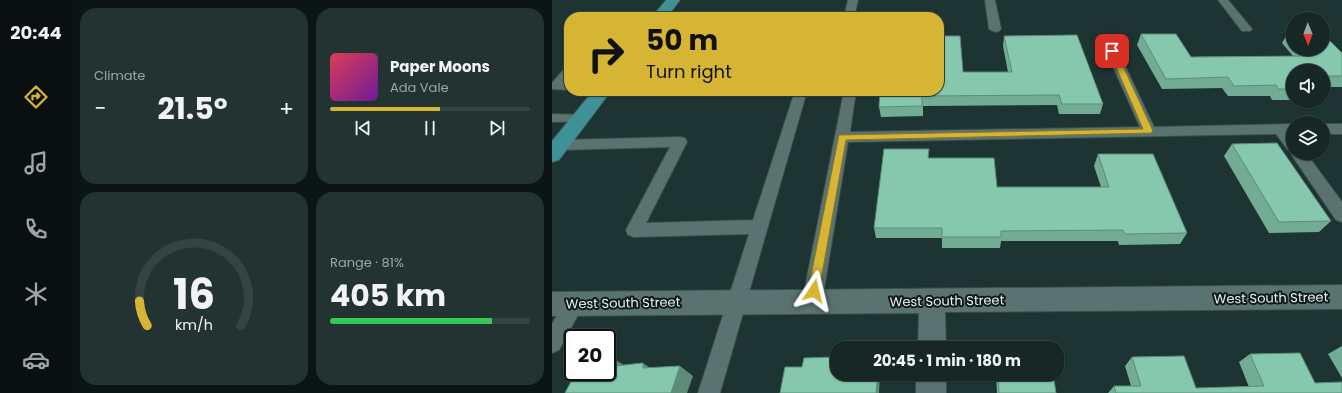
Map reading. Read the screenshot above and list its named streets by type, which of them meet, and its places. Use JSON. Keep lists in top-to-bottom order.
{
  "streets": {
    "street": ["West South Street"]
  },
  "north": "bottom",
  "page": {
    "tabs": "20:44",
    "tile": [
      "Climate",
      ["Range · 81%", "405 km"]
    ],
    "turn": ["50 m", "Turn right"],
    "song": ["Paper Moons", "Ada Vale"],
    "heat": ["−", "21.5°", "+"],
    "limit": "20",
    "trip": "20:45 · 1 min · 180 m",
    "gauge": ["16", "km/h"]
  }
}
